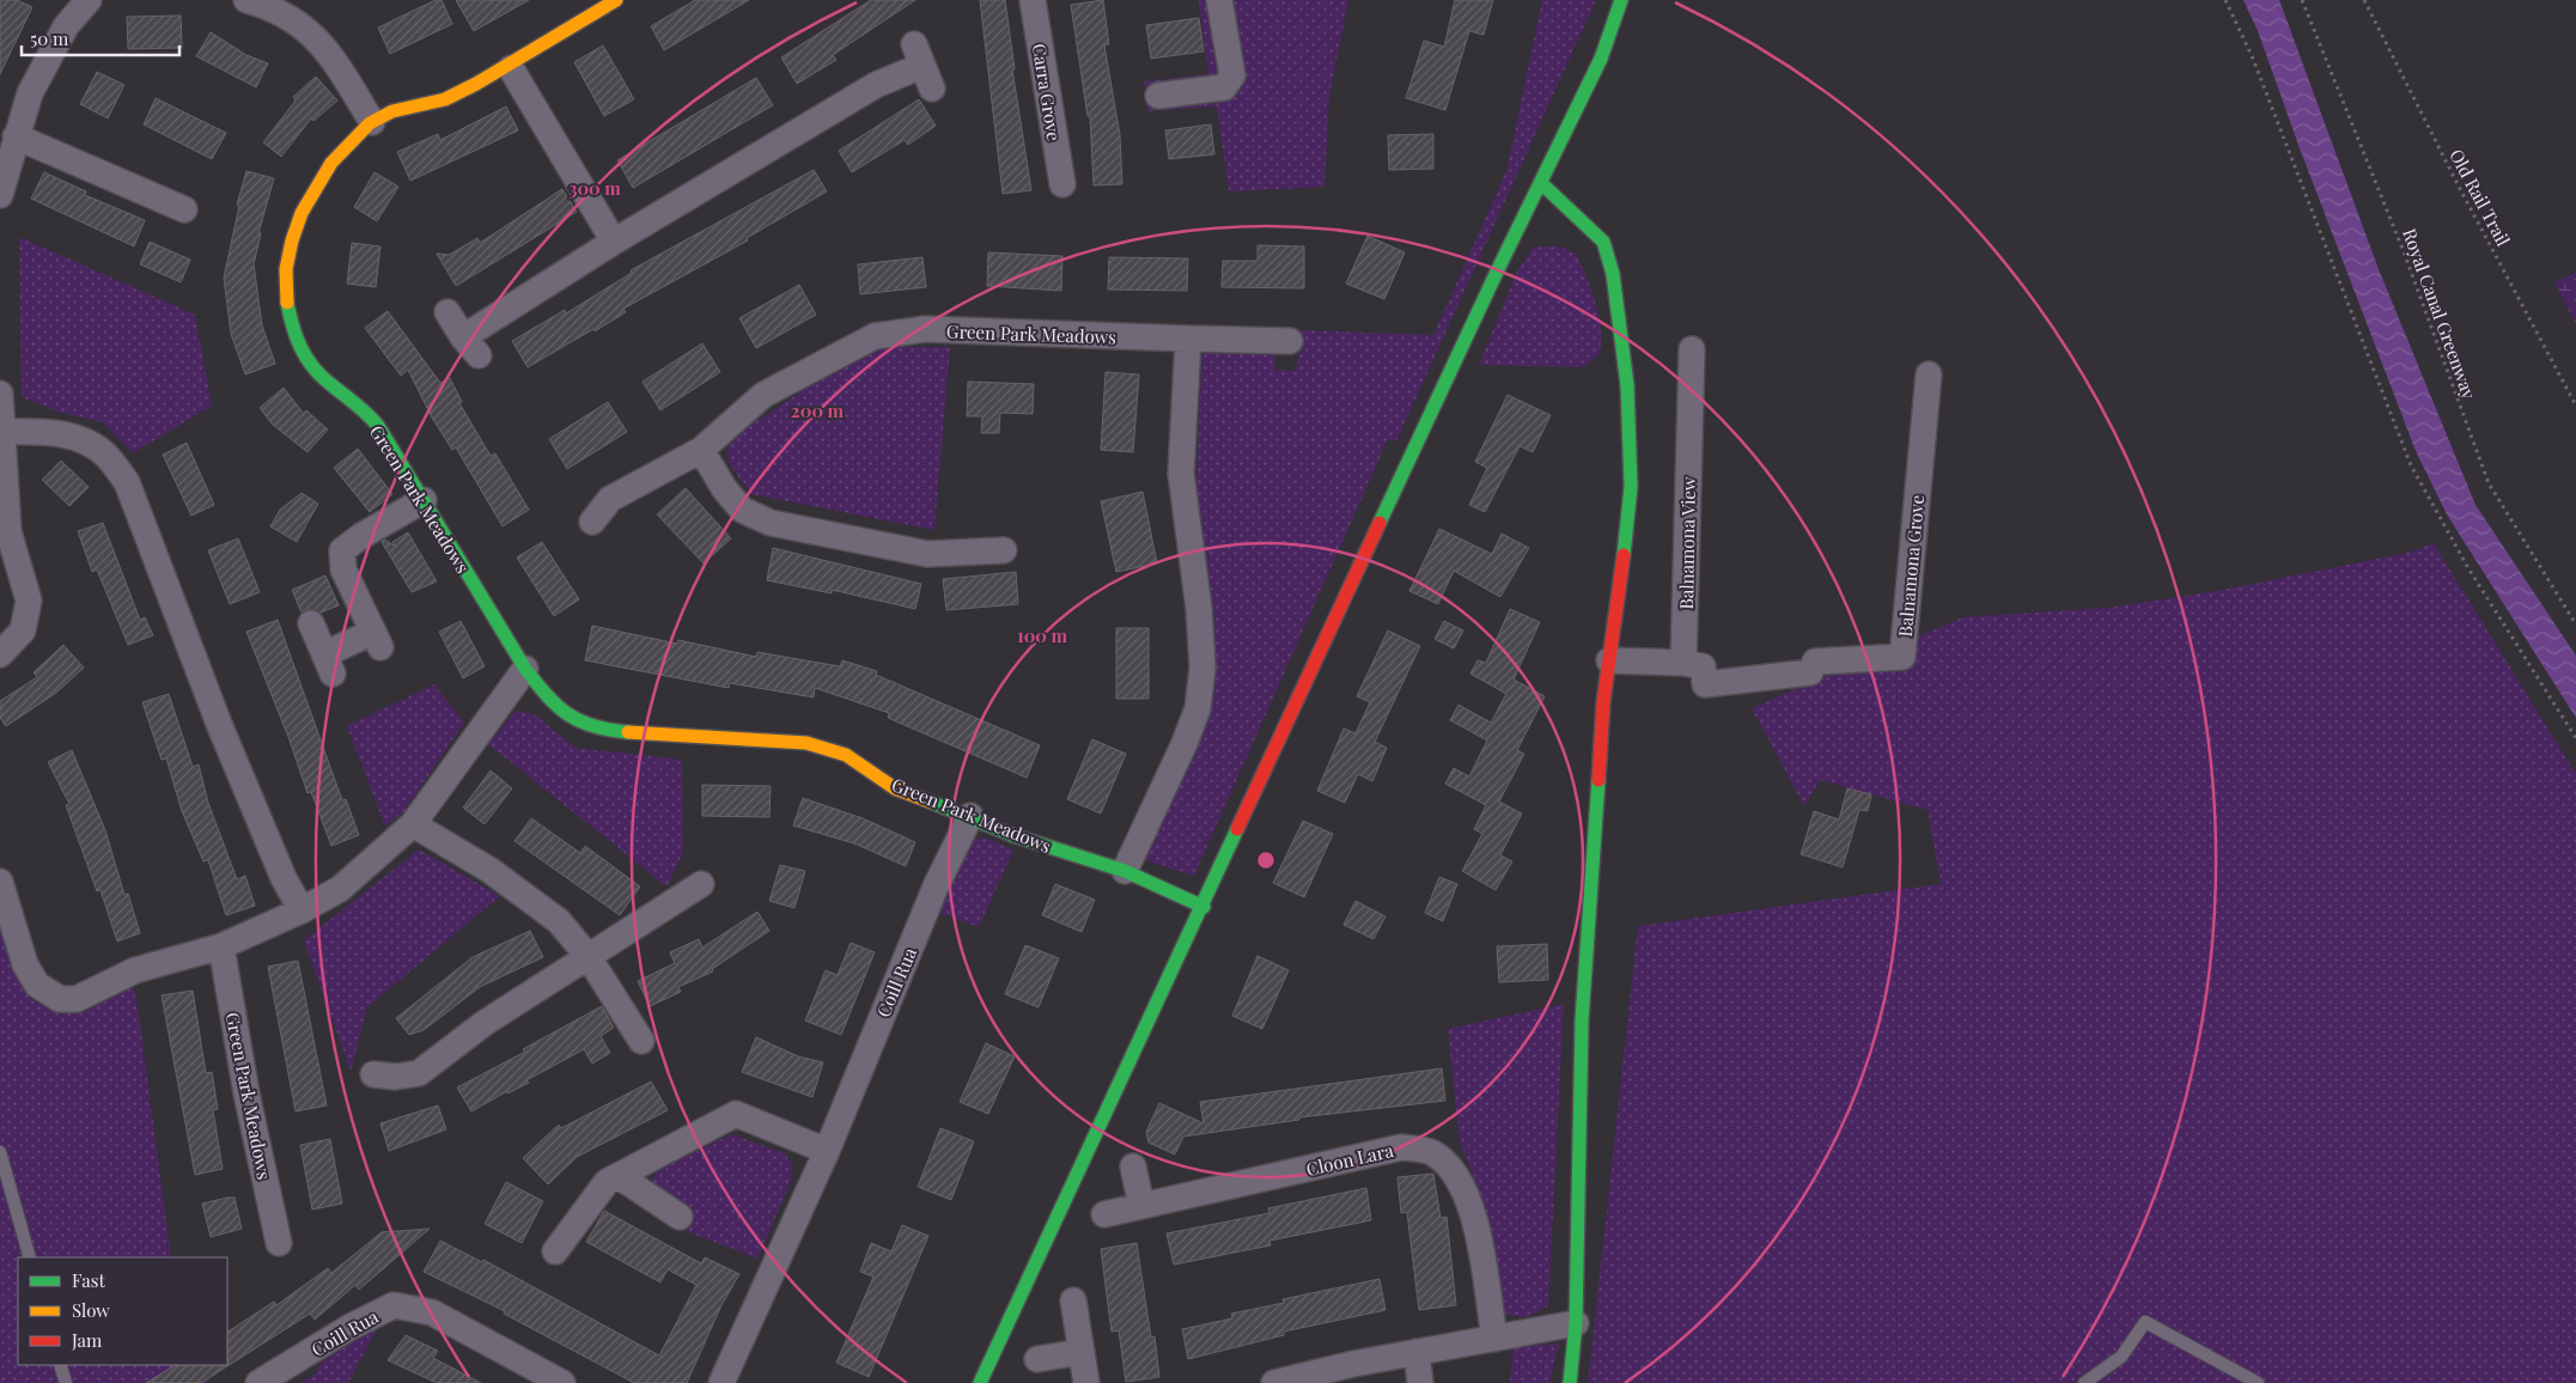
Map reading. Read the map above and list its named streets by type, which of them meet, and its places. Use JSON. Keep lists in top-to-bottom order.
{
  "streets": {
    "main road": ["Green Park Meadows"],
    "street": [
      "Carra Grove",
      "Balnamona View",
      "Balnamona Grove",
      "Coill Rua",
      "Cloon Lara"
    ],
    "path": ["Old Rail Trail", "Royal Canal Greenway"]
  },
  "crossings": [
    ["Green Park Meadows", "Coill Rua"],
    ["Balnamona View", "Balnamona Grove"]
  ],
  "legend": ["Fast", "Slow", "Jam"],
  "scale_bar": "50 m",
  "rings": ["300 m", "200 m", "100 m"]
}
